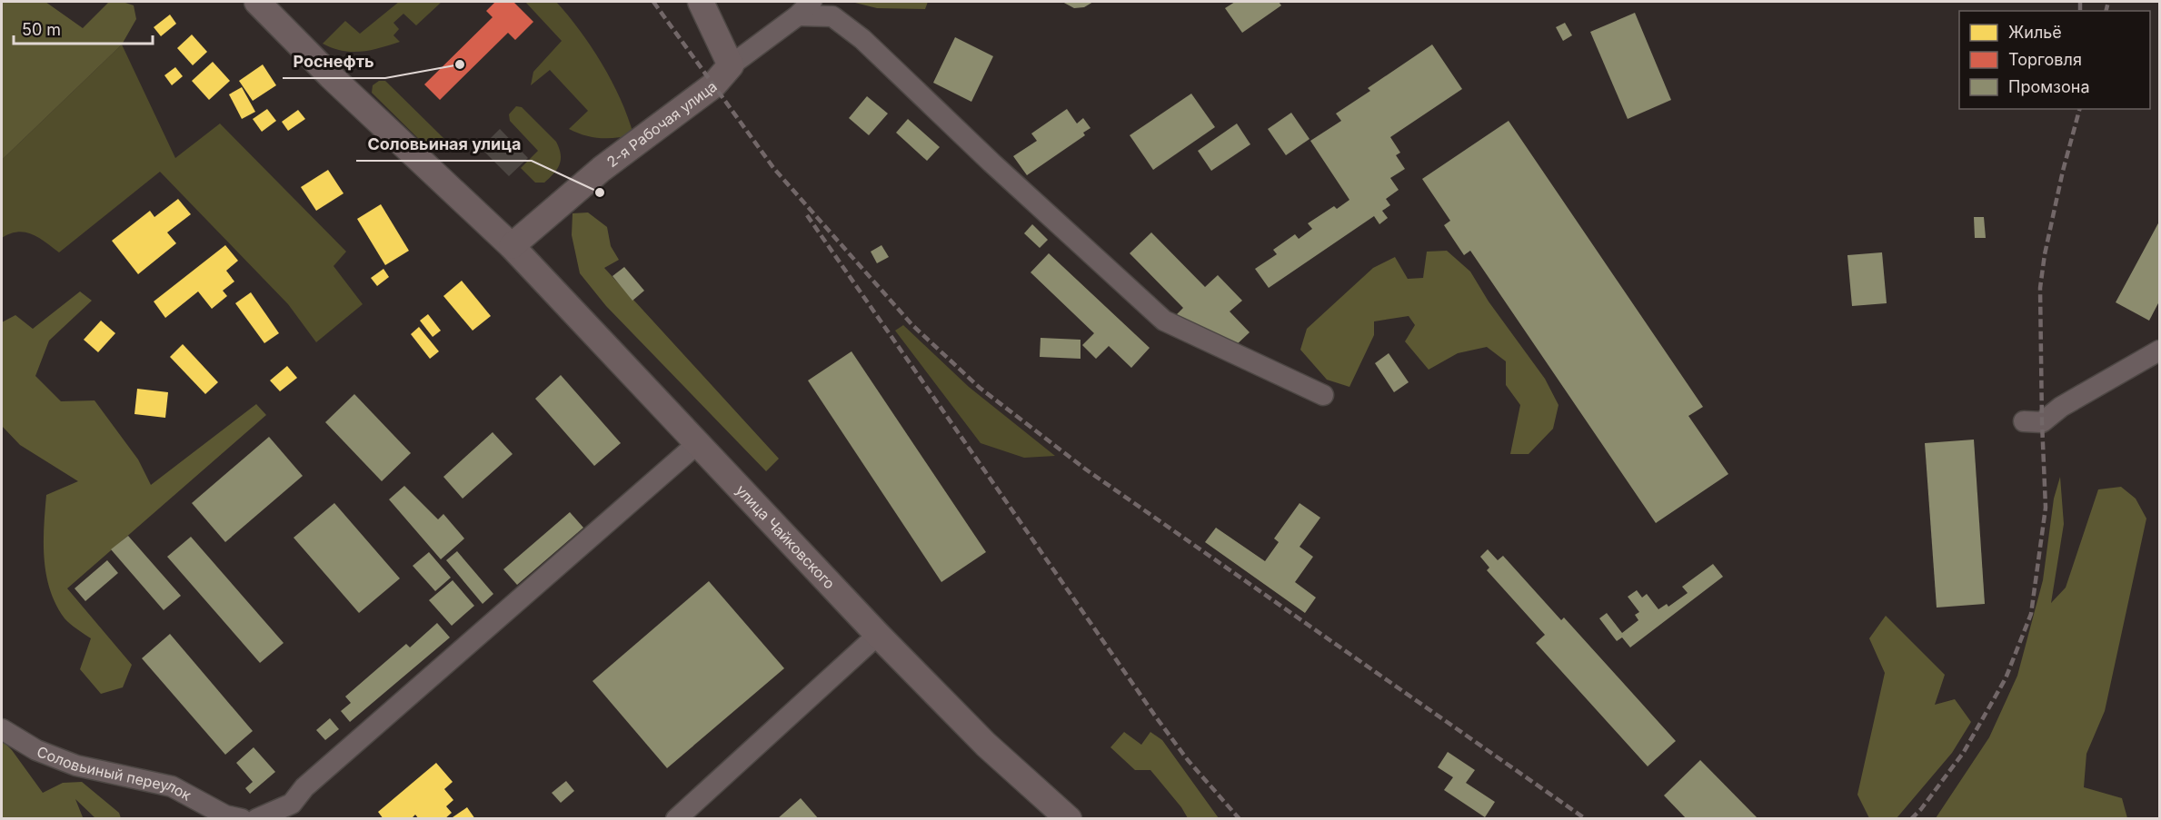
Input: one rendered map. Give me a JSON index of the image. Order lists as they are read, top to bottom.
{
  "streets": {
    "main road": ["2-я Рабочая улица", "улица Чайковского"],
    "street": ["Соловьиный переулок"]
  },
  "crossings": [
    ["2-я Рабочая улица", "улица Чайковского"]
  ],
  "places": ["Роснефть", "Соловьиная улица"],
  "legend": ["Жильё", "Торговля", "Промзона"],
  "scale_bar": "50 m"
}
